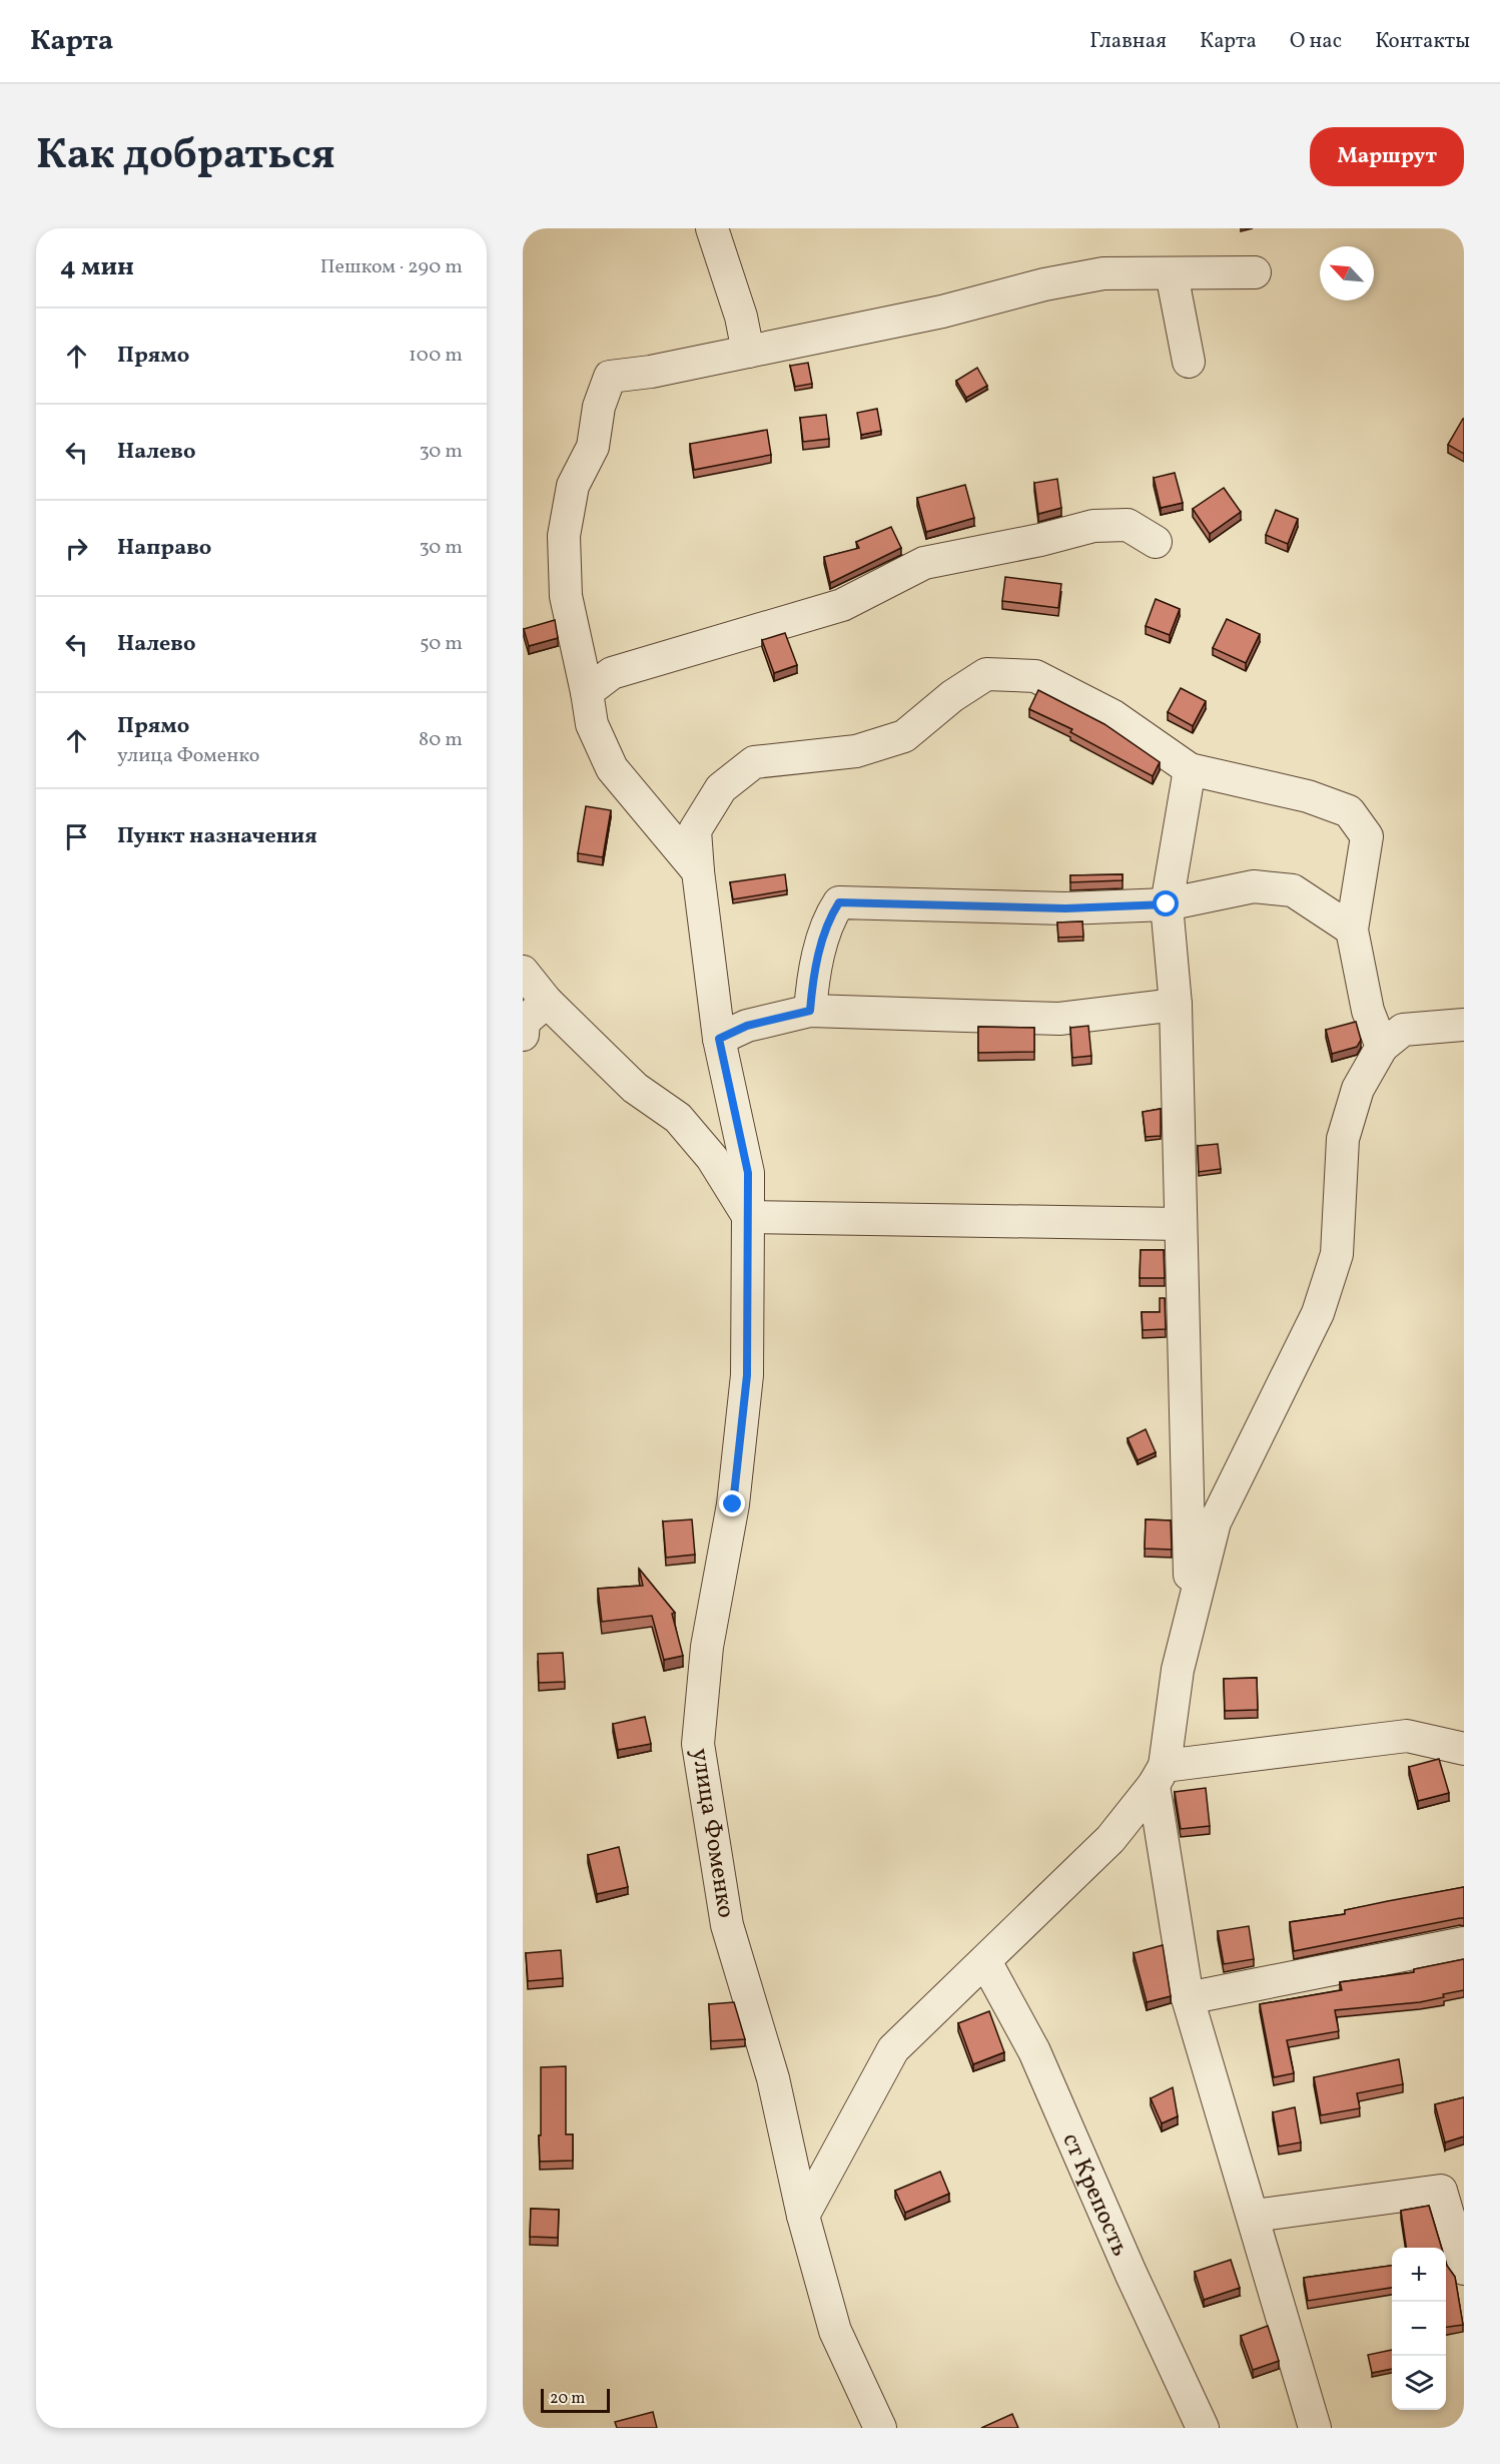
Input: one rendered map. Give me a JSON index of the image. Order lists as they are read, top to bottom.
{
  "streets": {
    "street": ["улица Фоменко", "ст Крепость"]
  },
  "scale_bar": "20 m",
  "north": "top left",
  "page": {
    "header": "Карта",
    "nav": [
      "Главная",
      "Карта",
      "О нас",
      "Контакты"
    ],
    "title": "Как добраться",
    "buttons": "Маршрут",
    "heading": ["4 мин", "Пешком · 290 m"],
    "list": [
      ["Прямо", "100 m"],
      ["Налево", "30 m"],
      ["Направо", "30 m"],
      ["Налево", "50 m"],
      ["Прямо", "улица Фоменко", "80 m"],
      "Пункт назначения"
    ],
    "map_buttons": ["+", "−"],
    "scale": "20 m"
  }
}
